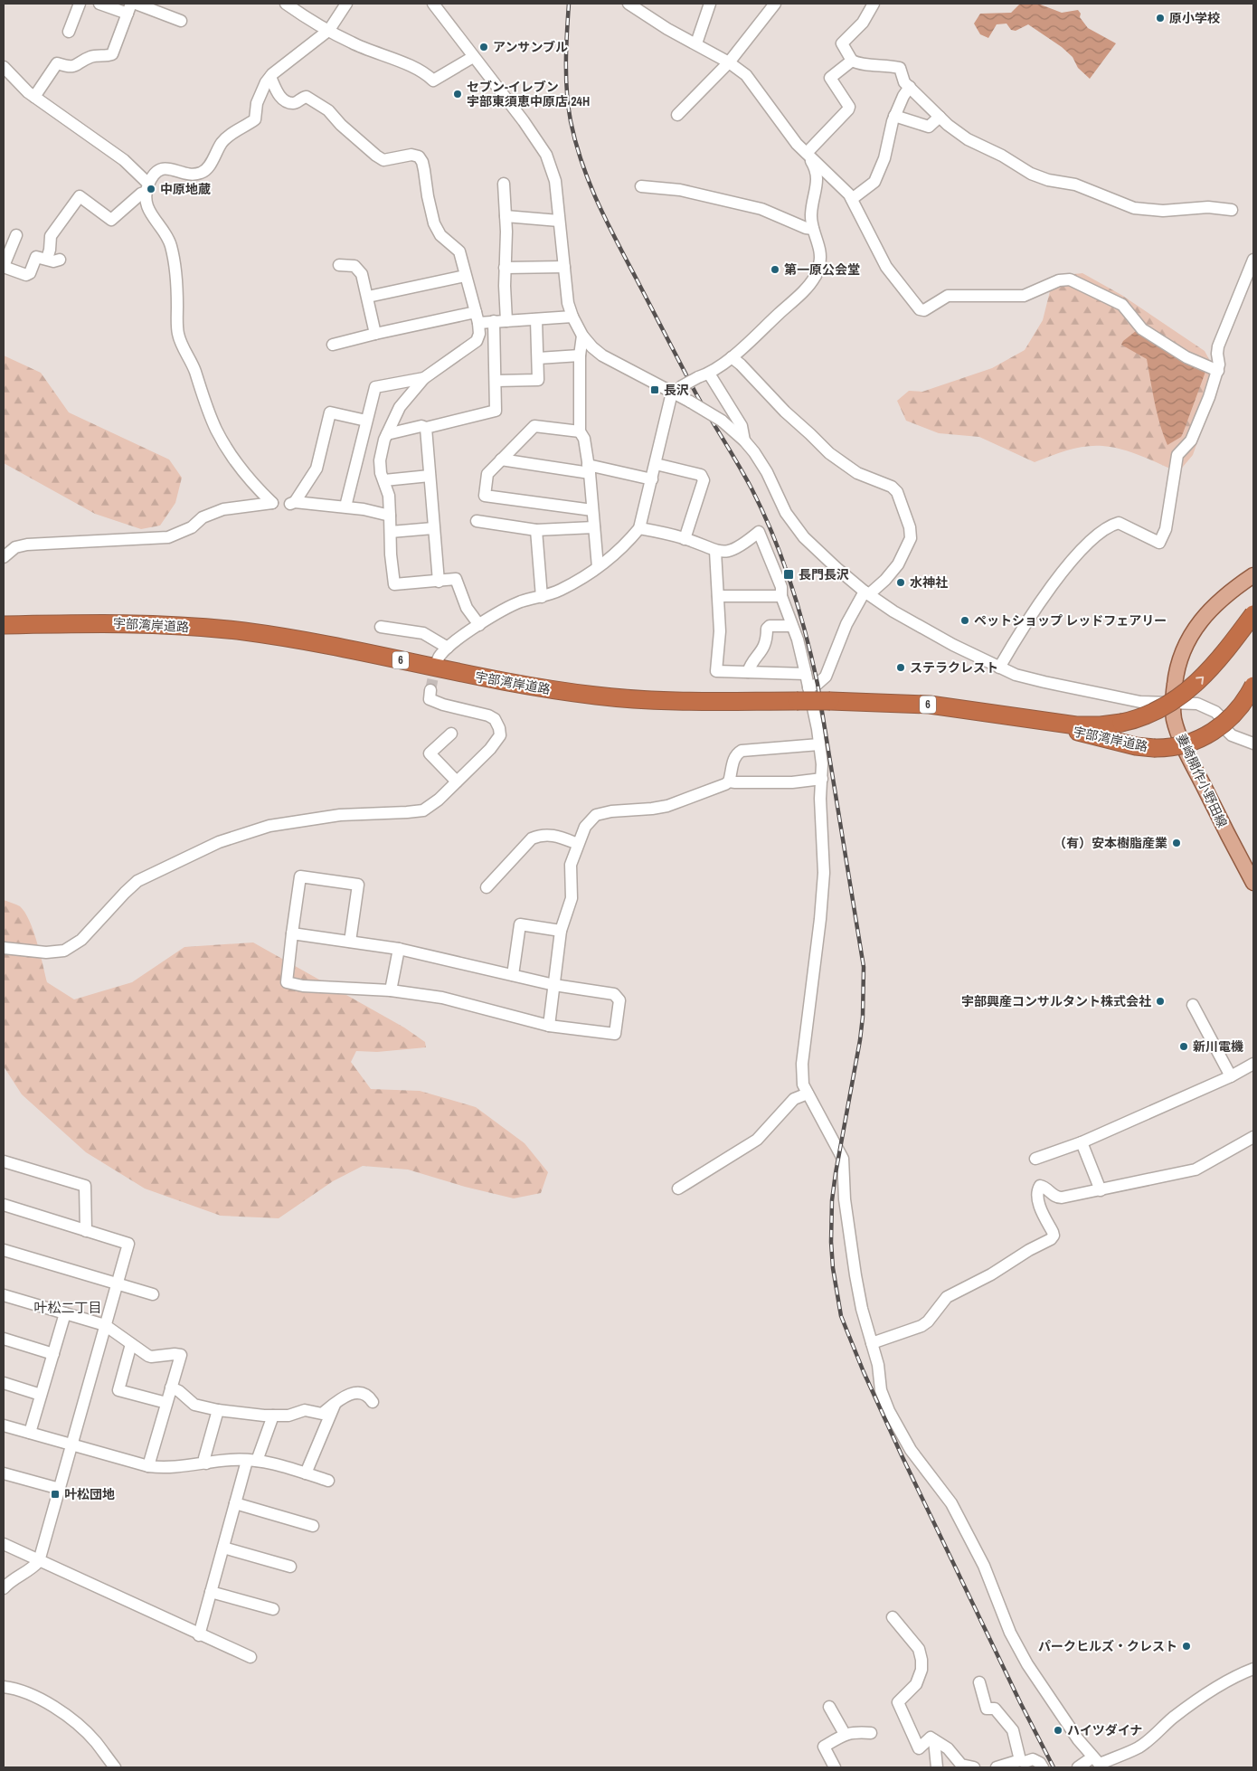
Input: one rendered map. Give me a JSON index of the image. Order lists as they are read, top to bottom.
{
  "streets": {
    "highway": ["宇部湾岸道路", "6"],
    "main road": ["妻崎開作小野田線"]
  },
  "districts": ["叶松二丁目"],
  "places": {
    "other": [
      "原小学校",
      "アンサンブル",
      "セブン-イレブン 宇部東須恵中原店 24H",
      "中原地蔵",
      "第一原公会堂",
      "水神社",
      "ペットショップ レッドフェアリー",
      "ステラクレスト",
      "（有）安本樹脂産業",
      "宇部興産コンサルタント株式会社",
      "新川電機",
      "パークヒルズ・クレスト",
      "ハイツダイナ"
    ],
    "transit": ["長沢", "長門長沢", "叶松団地"]
  }
}
